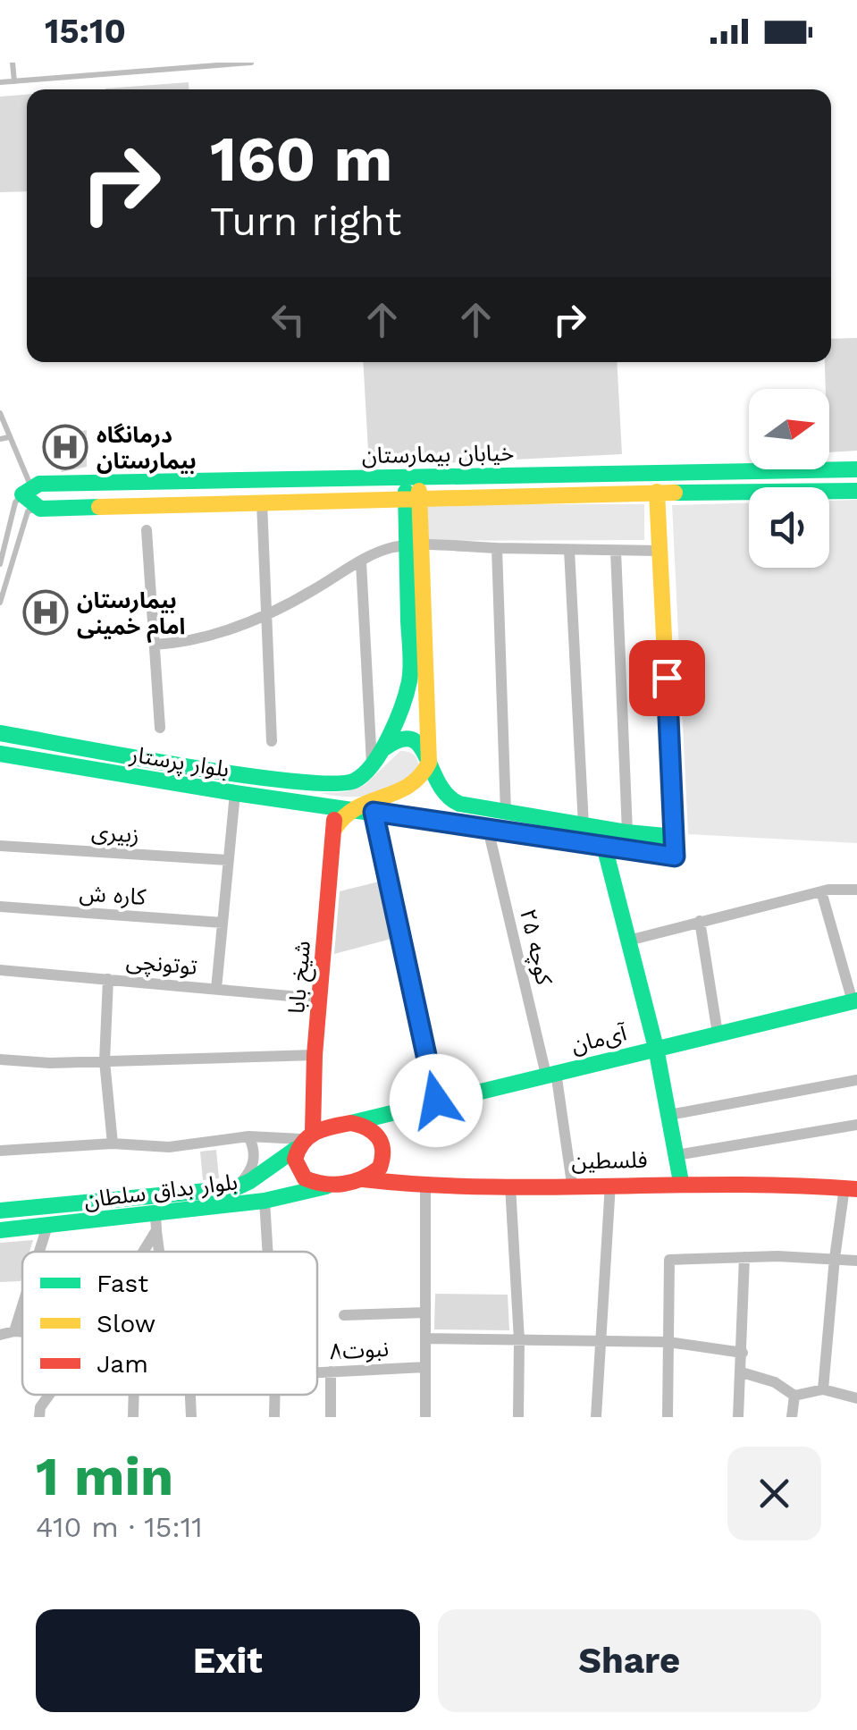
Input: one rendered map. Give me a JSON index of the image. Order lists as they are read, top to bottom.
{
  "streets": {
    "street": [
      "خیابان بیمارستان",
      "بلوار پرستار",
      "زبیری",
      "کاره ش",
      "کوچه ۲۵",
      "توتونچی",
      "شیخ بابا",
      "آی‌مان",
      "فلسطین",
      "بلوار بداق سلطان",
      "نبوت۸"
    ]
  },
  "crossings": [
    ["بلوار پرستار", "کوچه ۲۵"],
    ["کوچه ۲۵", "آی‌مان"],
    ["کوچه ۲۵", "فلسطین"],
    ["توتونچی", "شیخ بابا"],
    ["شیخ بابا", "آی‌مان"],
    ["شیخ بابا", "فلسطین"],
    ["شیخ بابا", "بلوار بداق سلطان"],
    ["آی‌مان", "فلسطین"],
    ["آی‌مان", "بلوار بداق سلطان"],
    ["فلسطین", "بلوار بداق سلطان"]
  ],
  "places": {
    "hospital": ["درمانگاه بیمارستان", "بیمارستان امام خمینی"]
  },
  "legend": ["Fast", "Slow", "Jam"],
  "north": "right",
  "page": {
    "status": "15:10",
    "turn": ["160 m", "Turn right"],
    "heading": ["1 min", "410 m · 15:11"],
    "buttons": ["Exit", "Share"]
  }
}
